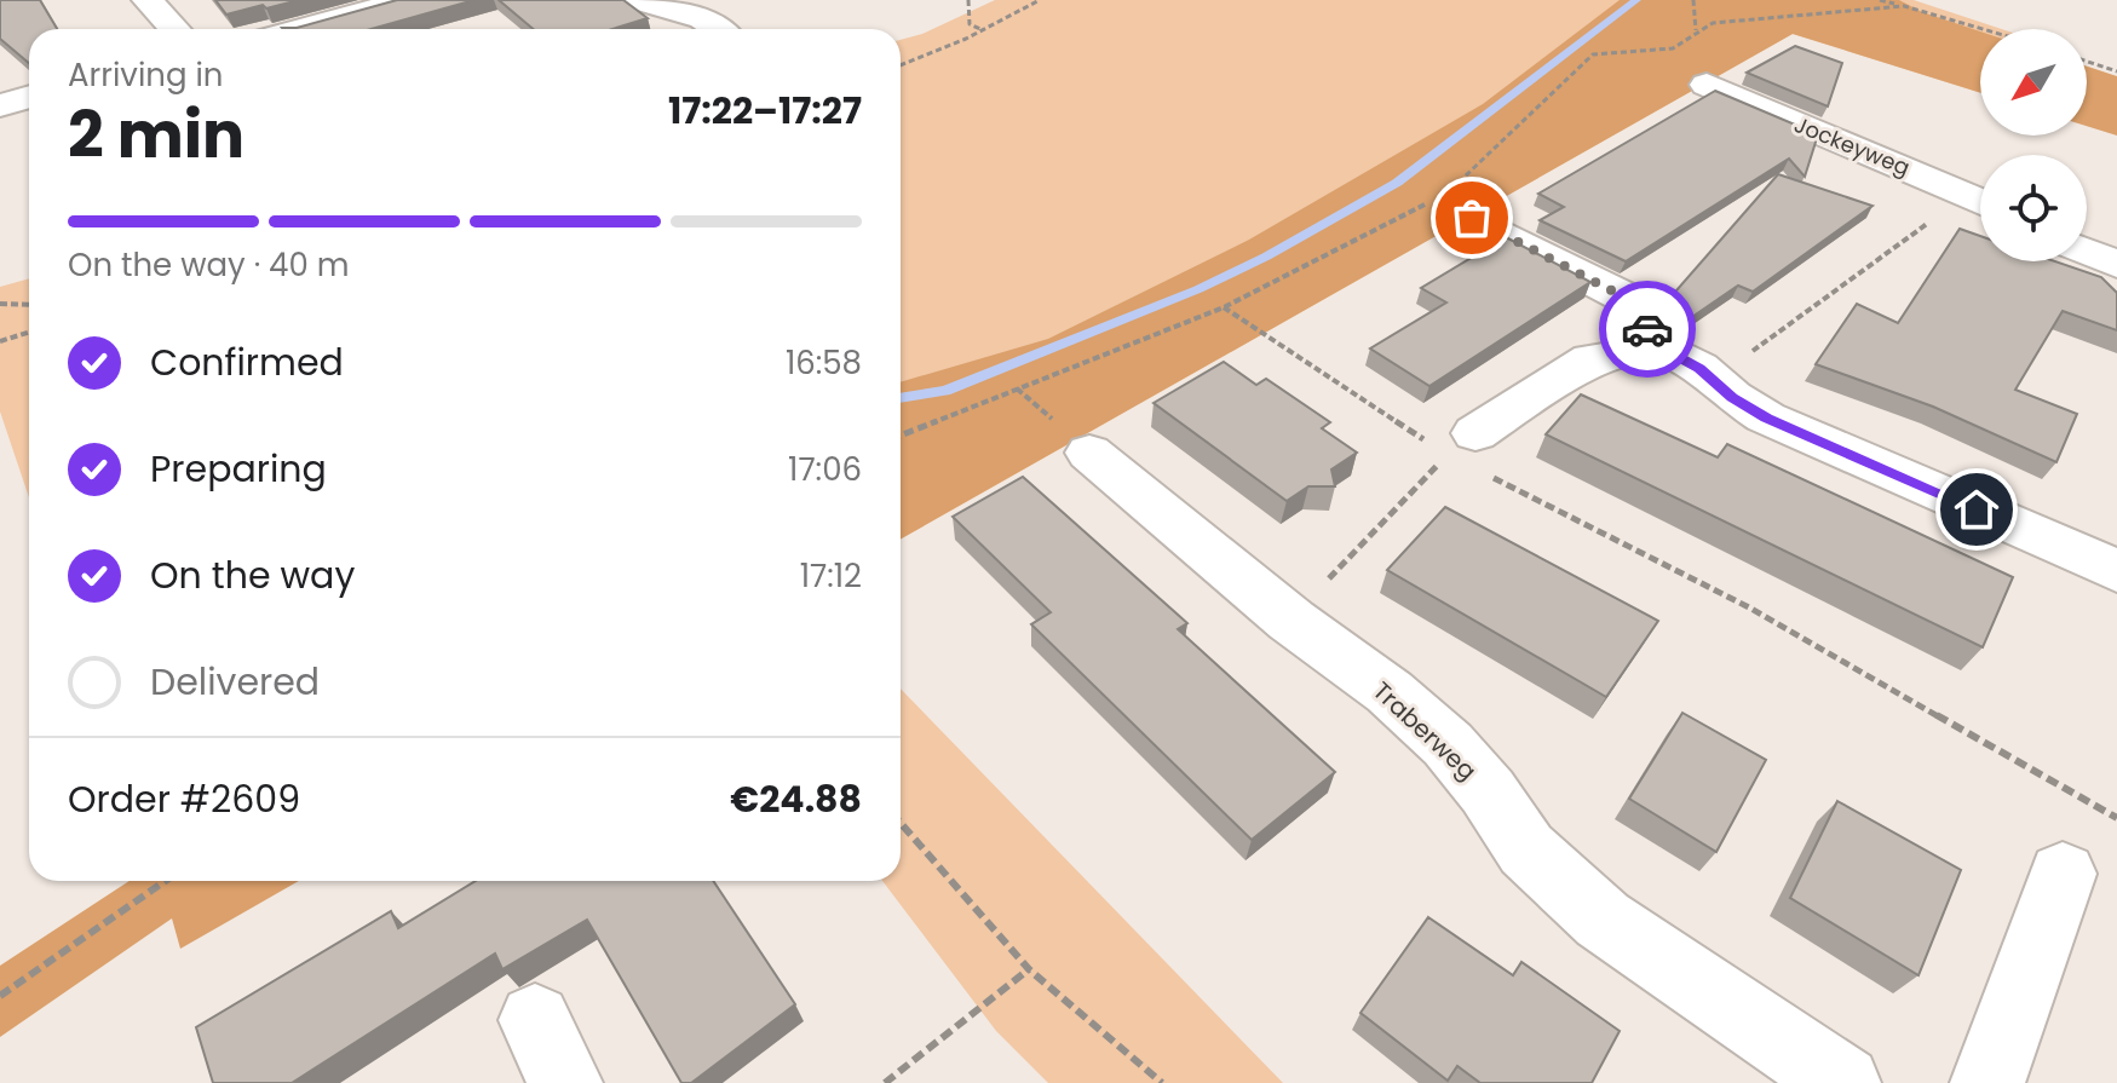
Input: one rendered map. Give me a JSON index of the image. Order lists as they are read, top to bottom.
{
  "streets": {
    "street": ["Jockeyweg", "Traberweg"]
  },
  "north": "bottom left",
  "page": {
    "heading": ["2 min", "Arriving in", "17:22–17:27"],
    "panel": ["Order #2609", "€24.88"],
    "bar": "On the way · 40 m",
    "list": [
      ["Confirmed", "16:58"],
      ["Preparing", "17:06"],
      ["On the way", "17:12"],
      "Delivered"
    ]
  }
}
